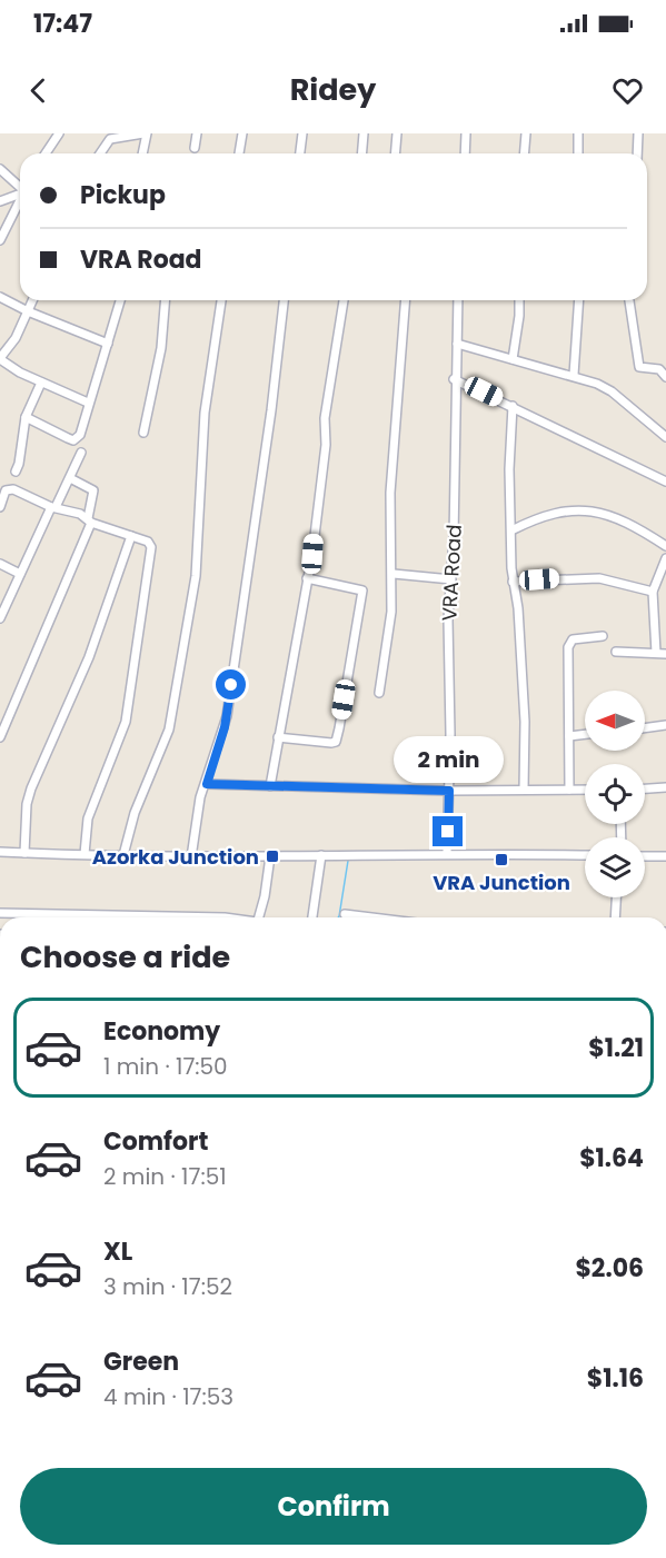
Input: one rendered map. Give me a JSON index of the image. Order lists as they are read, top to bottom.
{
  "streets": {
    "street": ["VRA Road"]
  },
  "places": {
    "transit": ["Azorka Junction", "VRA Junction"]
  },
  "north": "left",
  "page": {
    "status": "17:47",
    "header": "Ridey",
    "banner": ["Pickup", "VRA Road"],
    "bubble": "2 min",
    "heading": "Choose a ride",
    "list": [
      {
        "name": "Economy",
        "note": "1 min · 17:50",
        "value": "$1.21"
      },
      {
        "name": "Comfort",
        "note": "2 min · 17:51",
        "value": "$1.64"
      },
      {
        "name": "XL",
        "note": "3 min · 17:52",
        "value": "$2.06"
      },
      {
        "name": "Green",
        "note": "4 min · 17:53",
        "value": "$1.16"
      }
    ],
    "buttons": "Confirm"
  }
}
